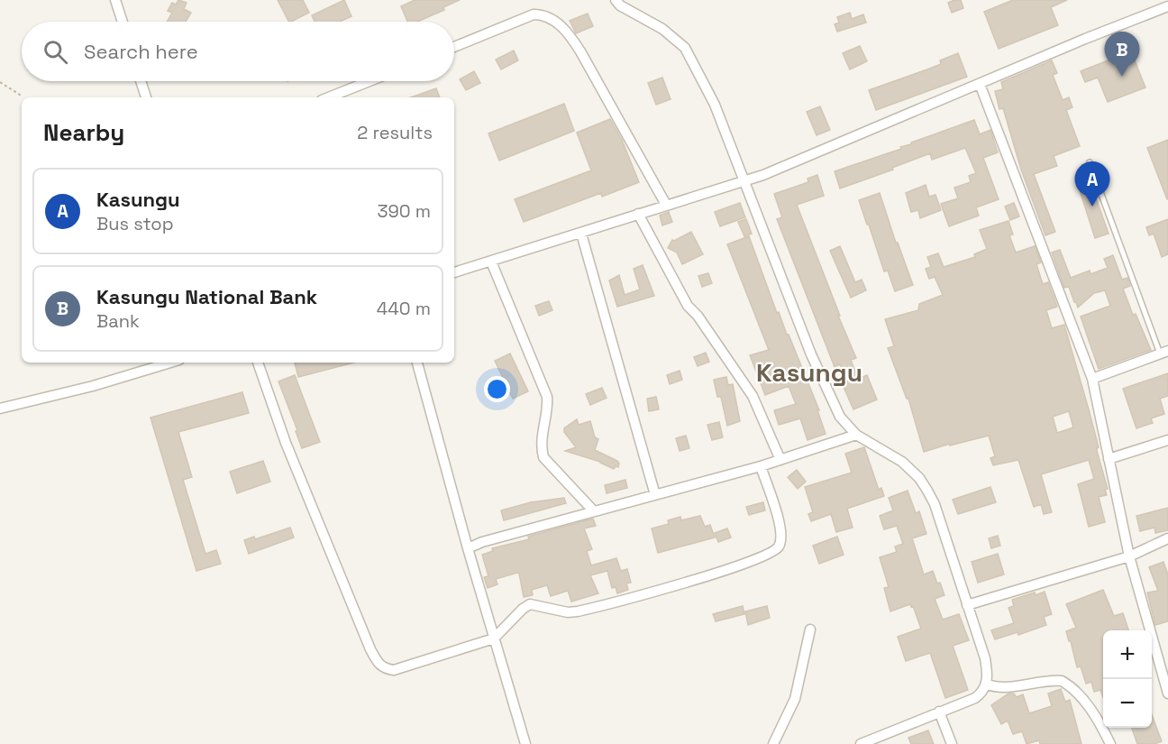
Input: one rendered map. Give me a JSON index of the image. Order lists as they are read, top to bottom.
{
  "districts": ["Kasungu"],
  "page": {
    "search": "Search here",
    "pins": ["B", "A"],
    "heading": ["Nearby", "2 results"],
    "list": [
      {
        "mark": "A",
        "name": "Kasungu",
        "note": "Bus stop",
        "value": "390 m"
      },
      {
        "mark": "B",
        "name": "Kasungu National Bank",
        "note": "Bank",
        "value": "440 m"
      }
    ],
    "map_buttons": ["+", "−"]
  }
}
